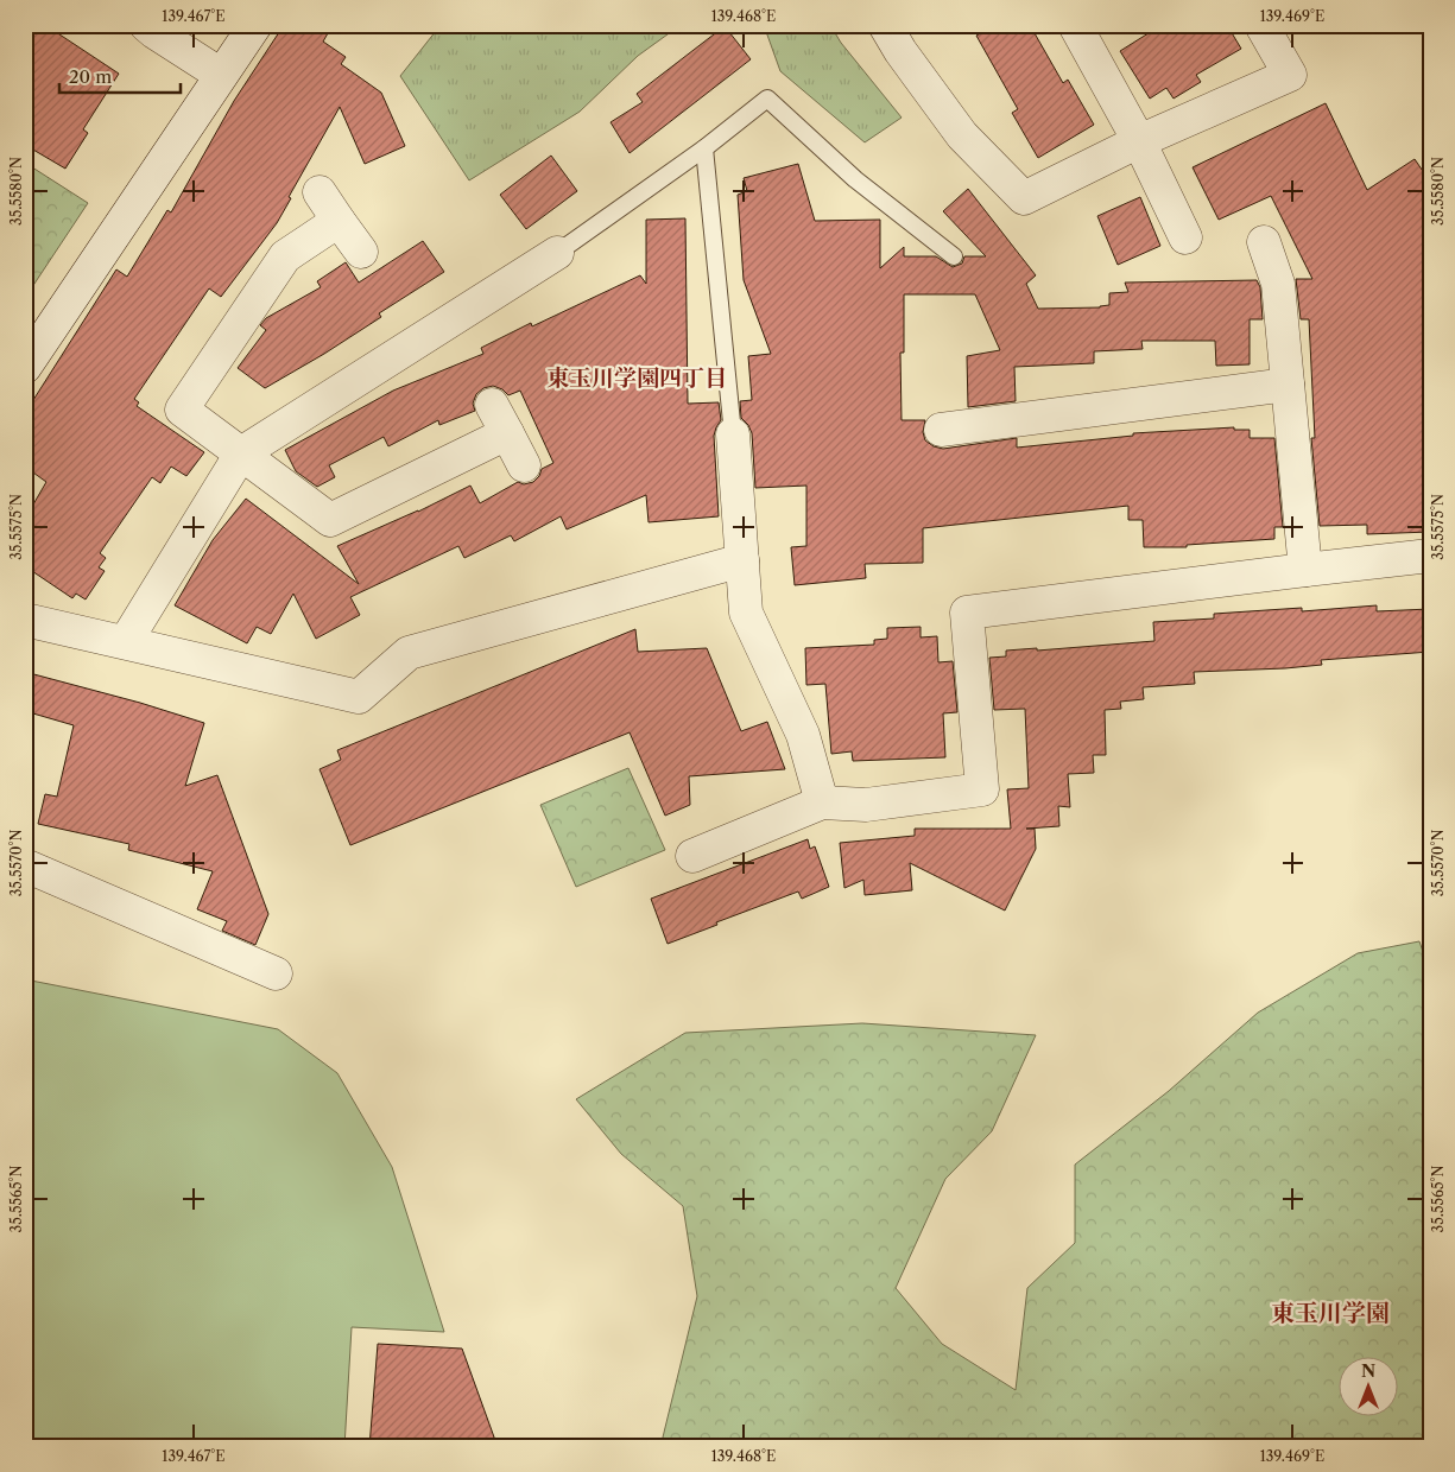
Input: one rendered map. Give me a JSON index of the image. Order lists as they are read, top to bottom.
{
  "districts": ["東玉川学園四丁目", "東玉川学園"],
  "scale_bar": "20 m",
  "north": "top",
  "coordinates": [
    "139.467°E",
    "139.468°E",
    "139.469°E",
    "35.5580°N",
    "35.5575°N",
    "35.5570°N",
    "35.5565°N"
  ]
}
